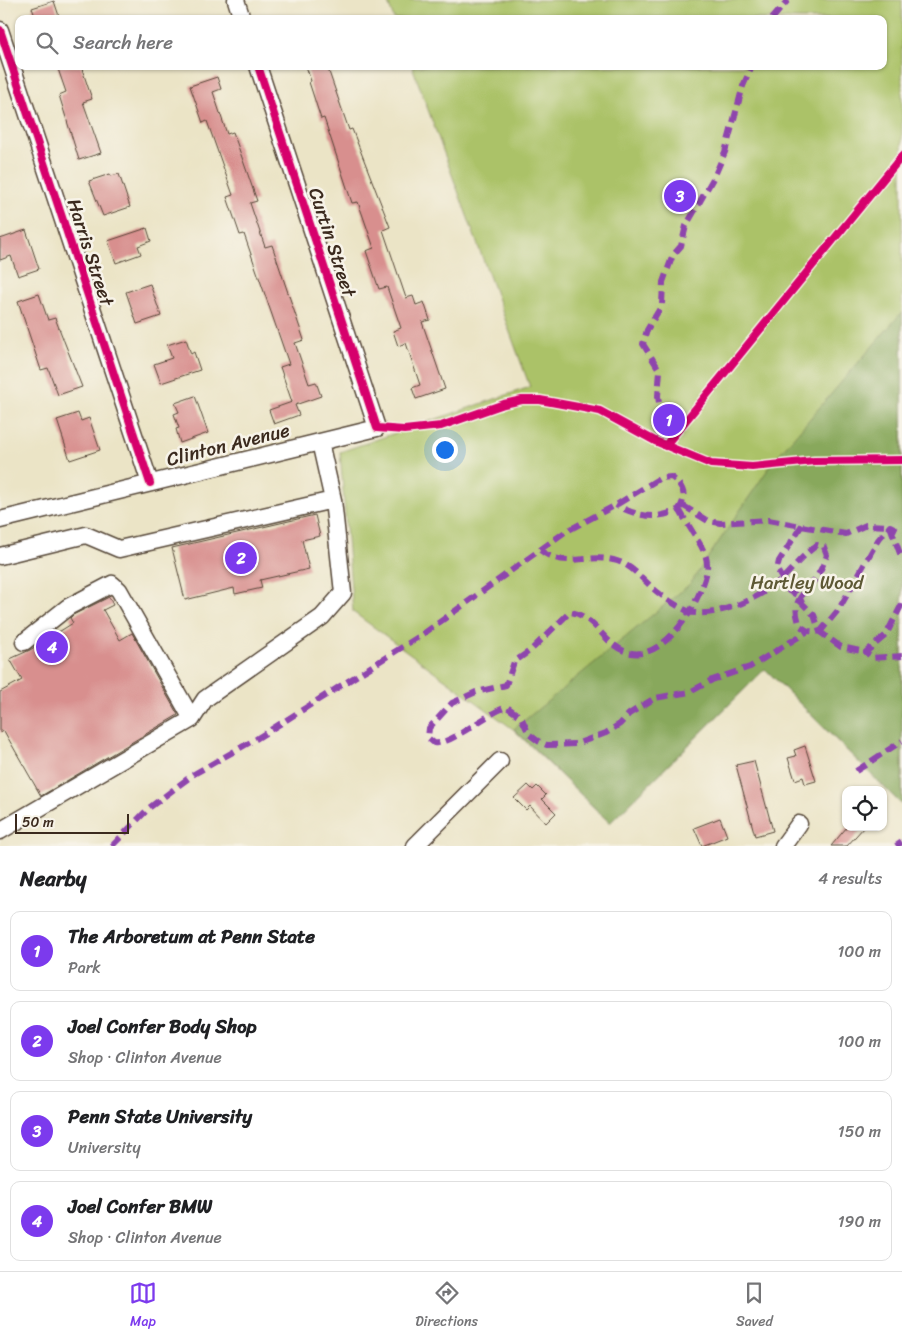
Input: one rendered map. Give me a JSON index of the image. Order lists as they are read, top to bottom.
{
  "streets": {
    "street": ["Curtin Street", "Harris Street", "Clinton Avenue"]
  },
  "crossings": [
    ["Curtin Street", "Clinton Avenue"],
    ["Harris Street", "Clinton Avenue"]
  ],
  "parks": ["Hartley Wood"],
  "scale_bar": "50 m",
  "page": {
    "search": "Search here",
    "pins": [
      "3",
      "1",
      "2",
      "4"
    ],
    "scale": "50 m",
    "heading": ["Nearby", "4 results"],
    "list": [
      {
        "mark": "1",
        "name": "The Arboretum at Penn State",
        "note": "Park",
        "value": "100 m"
      },
      {
        "mark": "2",
        "name": "Joel Confer Body Shop",
        "note": "Shop · Clinton Avenue",
        "value": "100 m"
      },
      {
        "mark": "3",
        "name": "Penn State University",
        "note": "University",
        "value": "150 m"
      },
      {
        "mark": "4",
        "name": "Joel Confer BMW",
        "note": "Shop · Clinton Avenue",
        "value": "190 m"
      }
    ],
    "nav": ["Map", "Directions", "Saved"]
  }
}
